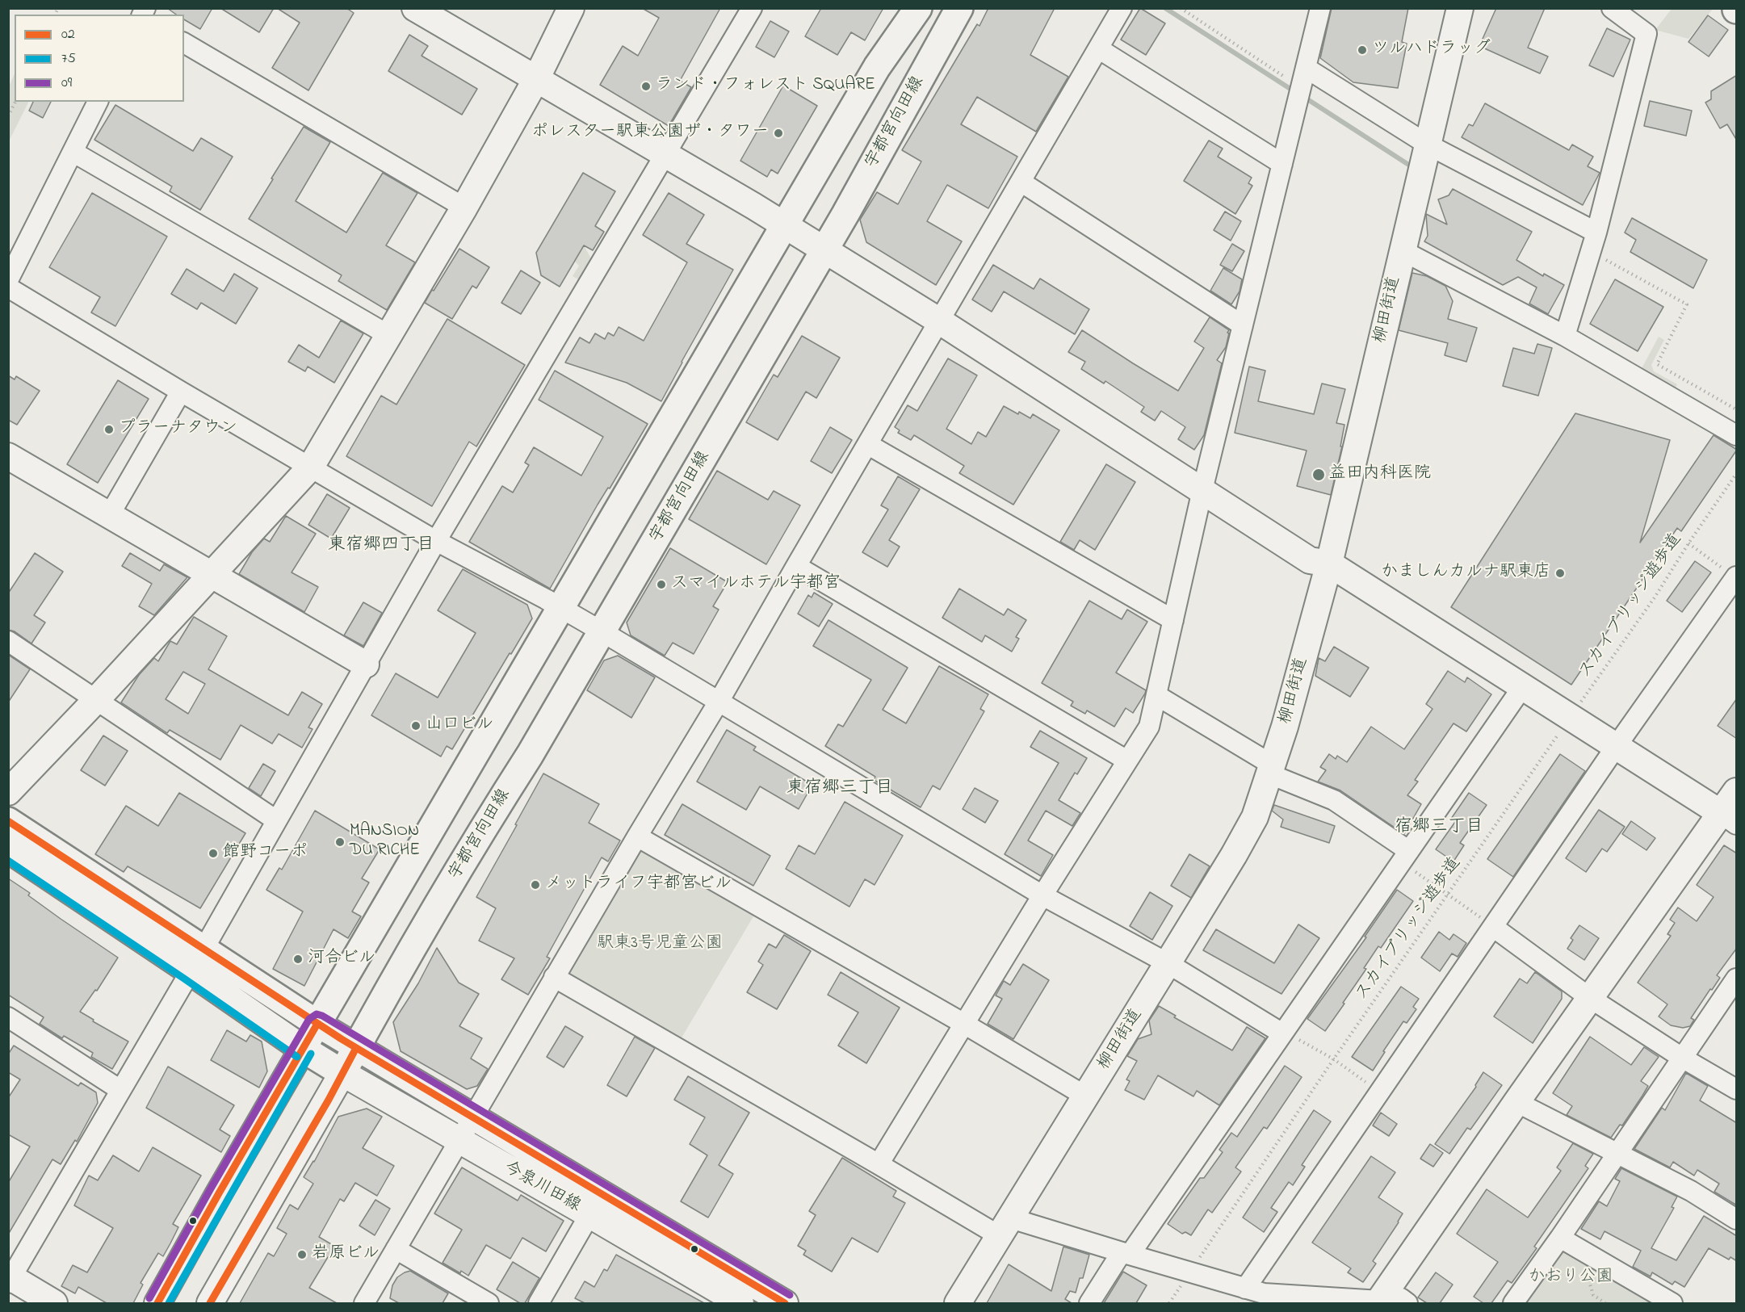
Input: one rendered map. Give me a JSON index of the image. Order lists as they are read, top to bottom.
{
  "streets": {
    "main road": ["宇都宮向田線"],
    "street": ["柳田街道", "今泉川田線"],
    "path": ["スカイブリッジ遊歩道"]
  },
  "crossings": [
    ["宇都宮向田線", "今泉川田線"]
  ],
  "districts": ["東宿郷四丁目", "東宿郷三丁目", "宿郷三丁目"],
  "parks": ["駅東3号児童公園", "かおり公園"],
  "places": [
    "ツルハドラッグ",
    "ランド・フォレスト SQUARE",
    "ポレスター駅東公園ザ・タワー",
    "プラーナタウン",
    "益田内科医院",
    "かましんカルナ駅東店",
    "スマイルホテル宇都宮",
    "山口ビル",
    "MANSION DU RICHE",
    "館野コーポ",
    "メットライフ宇都宮ビル",
    "河合ビル",
    "岩原ビル"
  ],
  "lines": ["transit line 02", "transit line 75", "transit line 09"],
  "legend": ["02", "75", "09"]
}
